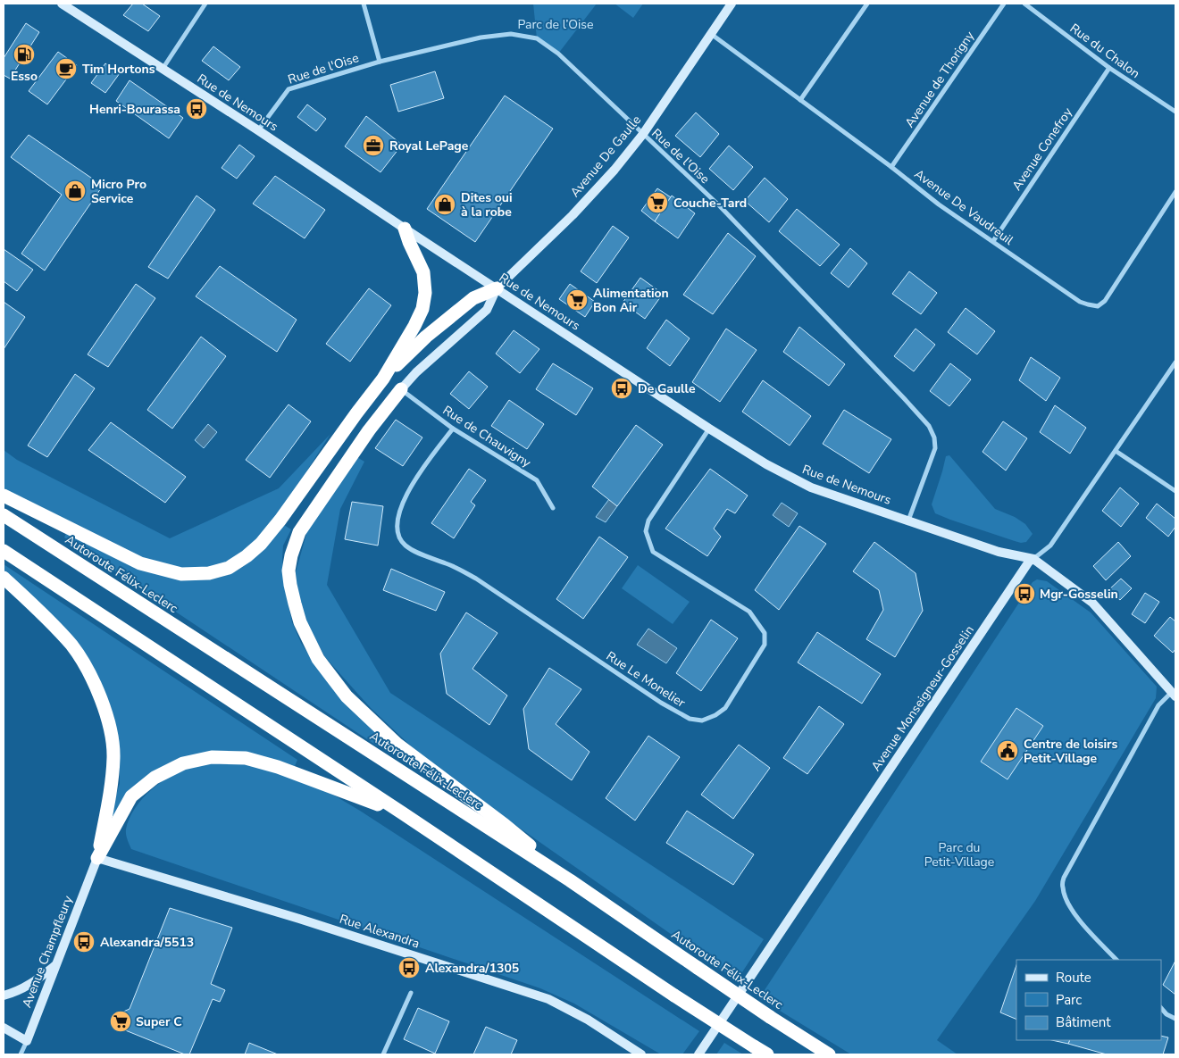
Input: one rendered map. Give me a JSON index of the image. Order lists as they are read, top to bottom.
{
  "streets": {
    "highway": ["Autoroute Félix-Leclerc"],
    "street": [
      "Rue du Chalon",
      "Rue de l'Oise",
      "Avenue de Thorigny",
      "Rue de Nemours",
      "Avenue Conefroy",
      "Avenue De Gaulle",
      "Avenue De Vaudreuil",
      "Rue de Chauvigny",
      "Rue Le Monelier",
      "Avenue Monseigneur-Gosselin",
      "Rue Alexandra",
      "Avenue Champfleury"
    ]
  },
  "crossings": [
    ["Rue du Chalon", "Avenue Conefroy"],
    ["Rue de l'Oise", "Rue de Nemours"],
    ["Rue de l'Oise", "Avenue De Gaulle"],
    ["Avenue de Thorigny", "Avenue De Vaudreuil"],
    ["Rue de Nemours", "Avenue De Gaulle"],
    ["Rue de Nemours", "Rue Le Monelier"],
    ["Rue de Nemours", "Avenue Monseigneur-Gosselin"],
    ["Avenue Conefroy", "Avenue De Vaudreuil"],
    ["Avenue De Gaulle", "Avenue De Vaudreuil"],
    ["Rue de Chauvigny", "Rue Le Monelier"],
    ["Rue Alexandra", "Avenue Champfleury"]
  ],
  "parks": ["Parc de l’Oise", "Parc du Petit-Village"],
  "places": {
    "fuel station": ["Esso"],
    "cafe": ["Tim Hortons"],
    "bus stop": [
      "Henri-Bourassa",
      "De Gaulle",
      "Mgr-Gosselin",
      "Alexandra/5513",
      "Alexandra/1305"
    ],
    "office": ["Royal LePage"],
    "shop": ["Micro Pro Service", "Dites oui à la robe"],
    "supermarket": ["Couche-Tard", "Alimentation Bon Air", "Super C"],
    "public building": ["Centre de loisirs Petit-Village"]
  },
  "legend": ["Route", "Parc", "Bâtiment"]
}
